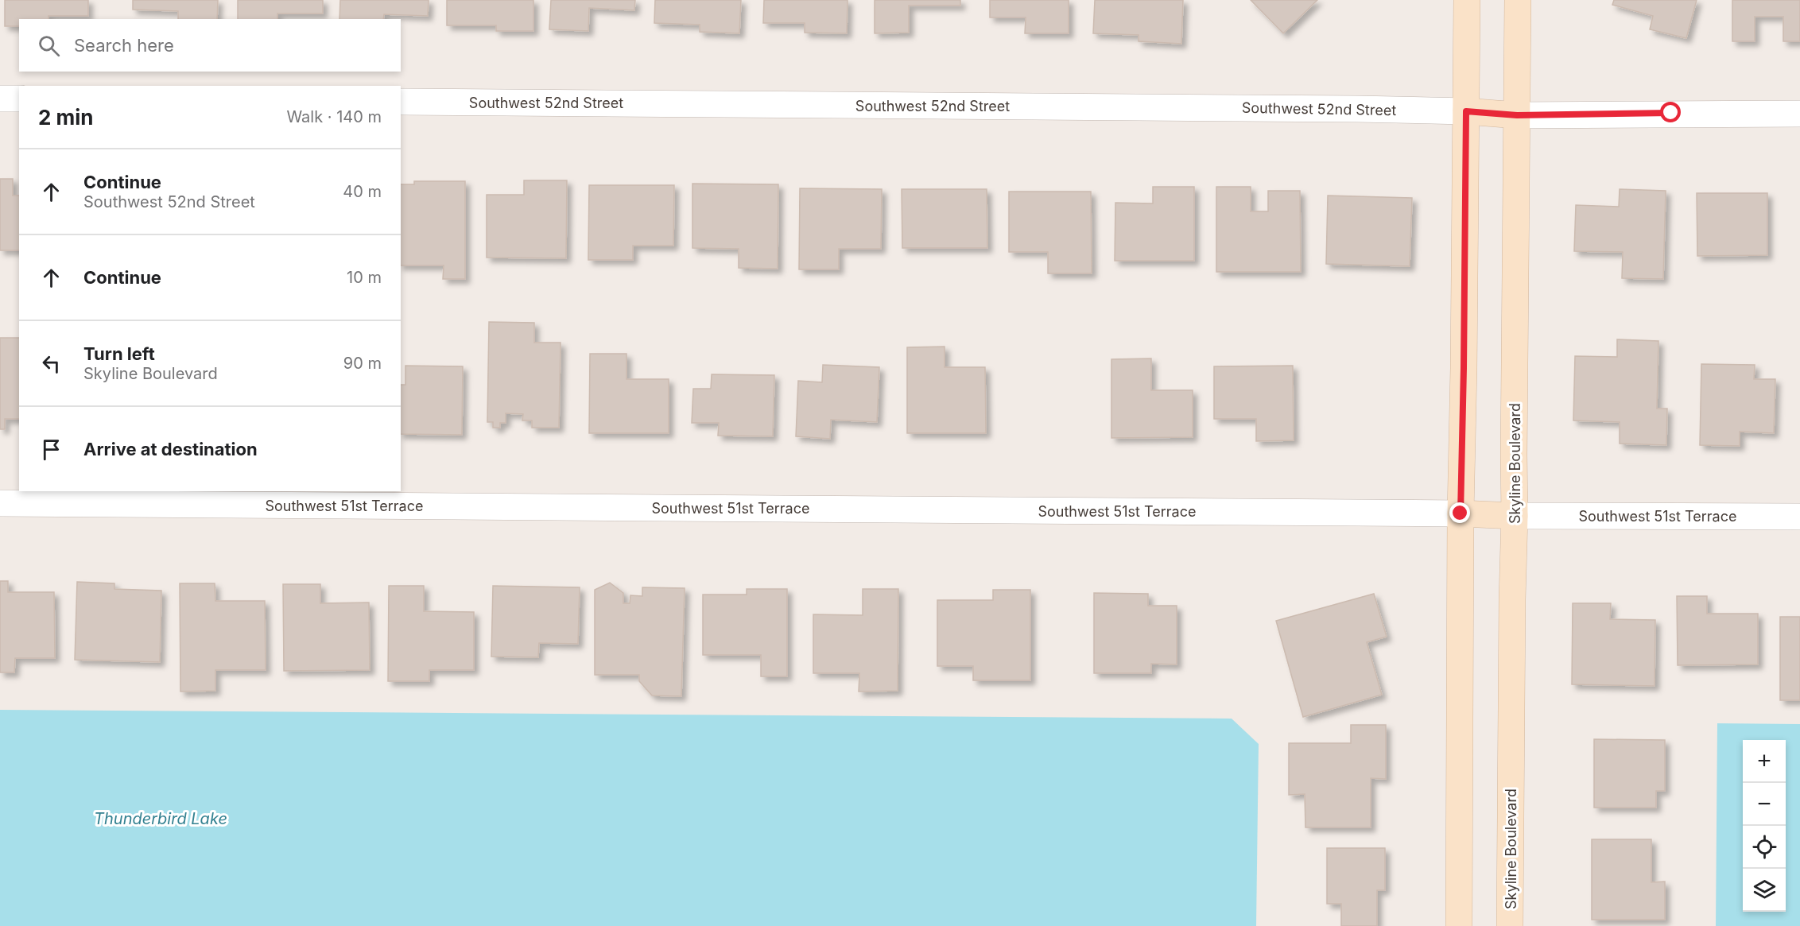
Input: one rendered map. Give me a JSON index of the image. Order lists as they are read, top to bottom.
{
  "streets": {
    "street": ["Southwest 52nd Street", "Skyline Boulevard", "Southwest 51st Terrace"]
  },
  "crossings": [
    ["Skyline Boulevard", "Southwest 51st Terrace"]
  ],
  "water": ["Thunderbird Lake"],
  "page": {
    "search": "Search here",
    "heading": ["2 min", "Walk · 140 m"],
    "list": [
      ["Continue", "Southwest 52nd Street", "40 m"],
      ["Continue", "10 m"],
      ["Turn left", "Skyline Boulevard", "90 m"],
      "Arrive at destination"
    ],
    "map_buttons": ["+", "−"]
  }
}
